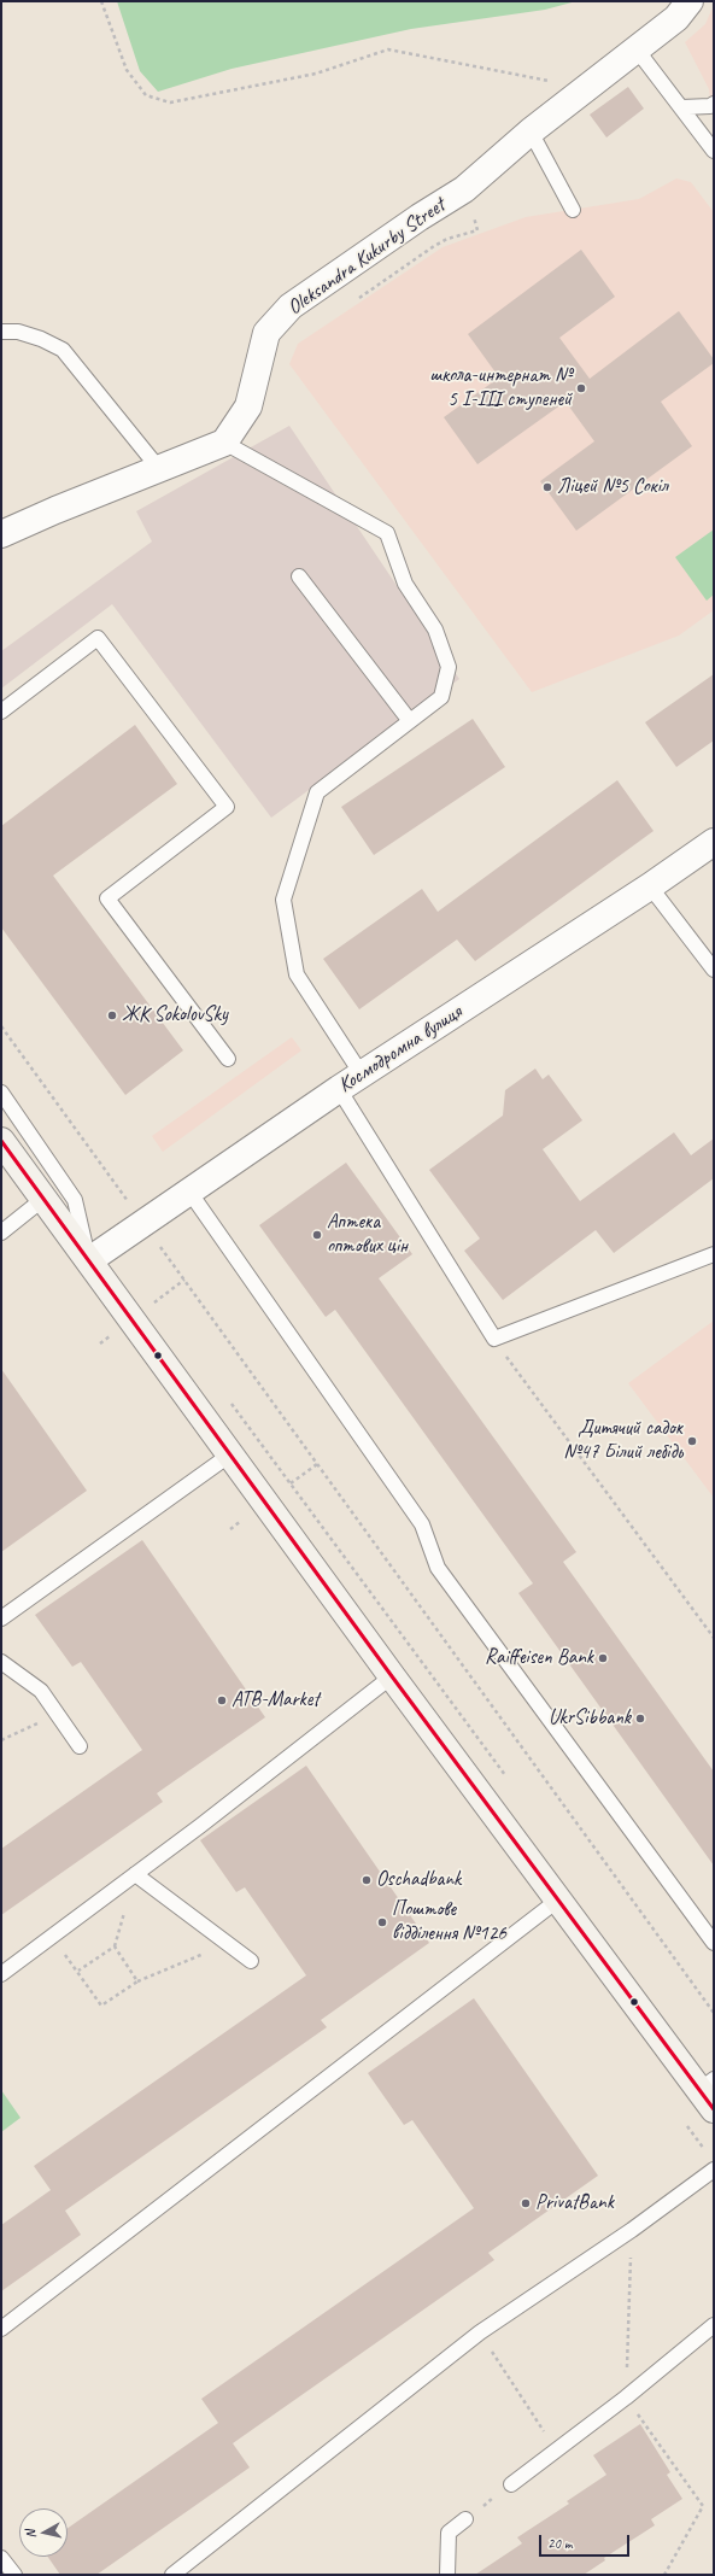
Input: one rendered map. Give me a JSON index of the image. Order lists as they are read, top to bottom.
{
  "streets": {
    "street": ["Oleksandra Kukurby Street", "Космодромна вулиця"]
  },
  "places": [
    "школа-интернат № 5 I-III ступеней",
    "Ліцей №5 Сокіл",
    "ЖК SokolovSky",
    "Аптека оптових цін",
    "Дитячий садок №47 Білий лебідь",
    "Raiffeisen Bank",
    "ATB-Market",
    "UkrSibbank",
    "Oschadbank",
    "Поштове відділення №126",
    "PrivatBank"
  ],
  "lines": ["transit line 20"],
  "scale_bar": "20 m",
  "north": "left"
}
